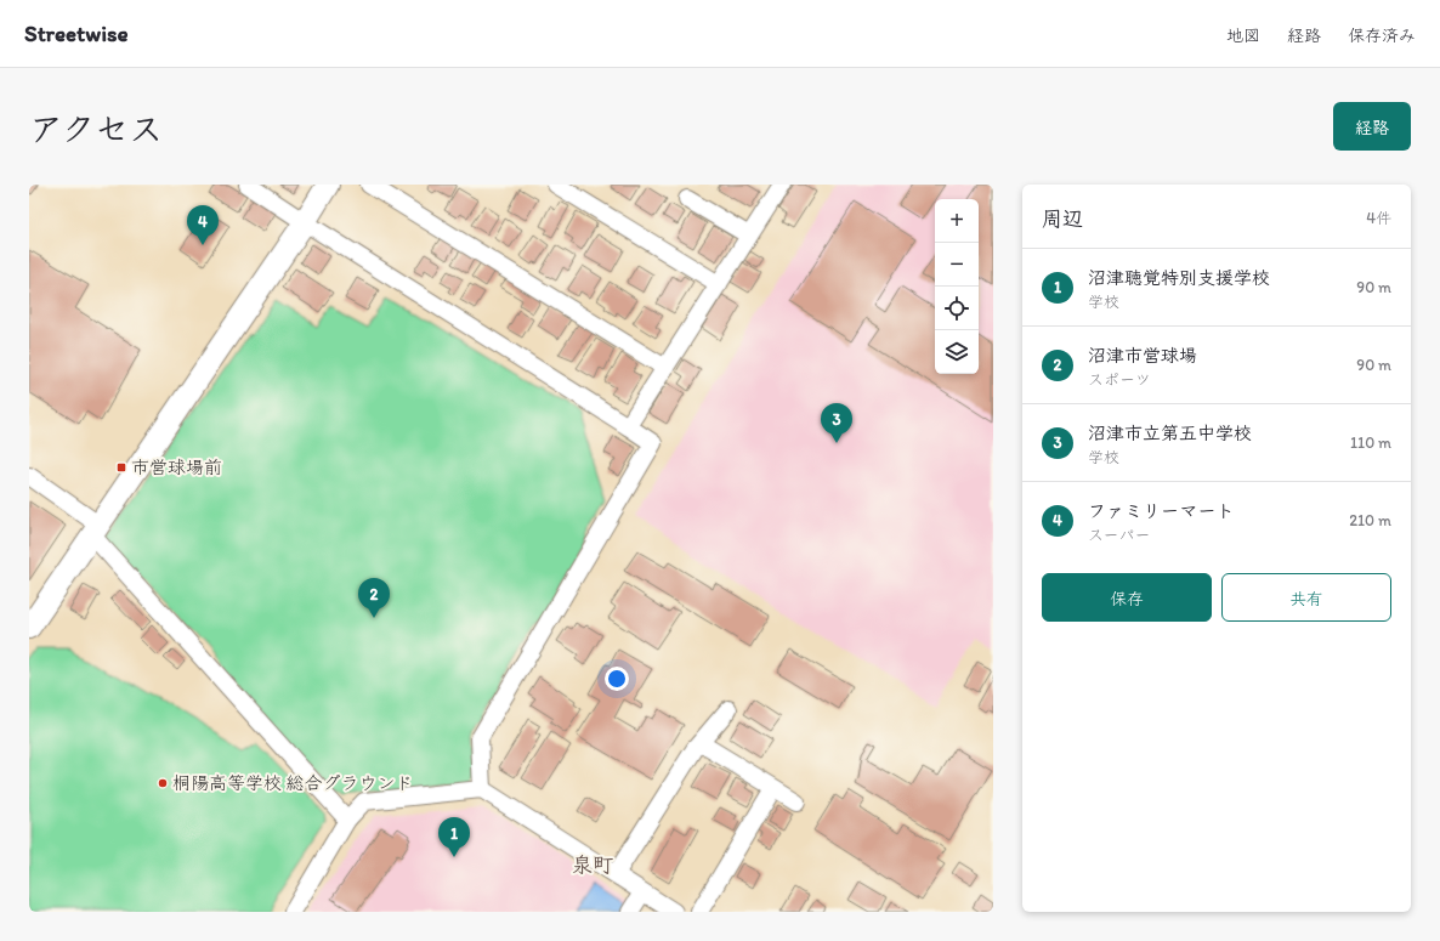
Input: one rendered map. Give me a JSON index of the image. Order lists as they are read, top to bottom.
{
  "districts": ["泉町"],
  "places": {
    "transit": ["市営球場前"],
    "other": ["桐陽高等学校 総合グラウンド"]
  },
  "page": {
    "header": "Streetwise",
    "nav": ["地図", "経路", "保存済み"],
    "title": "アクセス",
    "buttons": [
      "経路",
      ["保存", "共有"]
    ],
    "heading": ["周辺", "4件"],
    "map_buttons": ["+", "−"],
    "pins": [
      "4",
      "3",
      "2",
      "1"
    ],
    "list": [
      {
        "mark": "1",
        "name": "沼津聴覚特別支援学校",
        "note": "学校",
        "value": "90 m"
      },
      {
        "mark": "2",
        "name": "沼津市営球場",
        "note": "スポーツ",
        "value": "90 m"
      },
      {
        "mark": "3",
        "name": "沼津市立第五中学校",
        "note": "学校",
        "value": "110 m"
      },
      {
        "mark": "4",
        "name": "ファミリーマート",
        "note": "スーパー",
        "value": "210 m"
      }
    ]
  }
}
